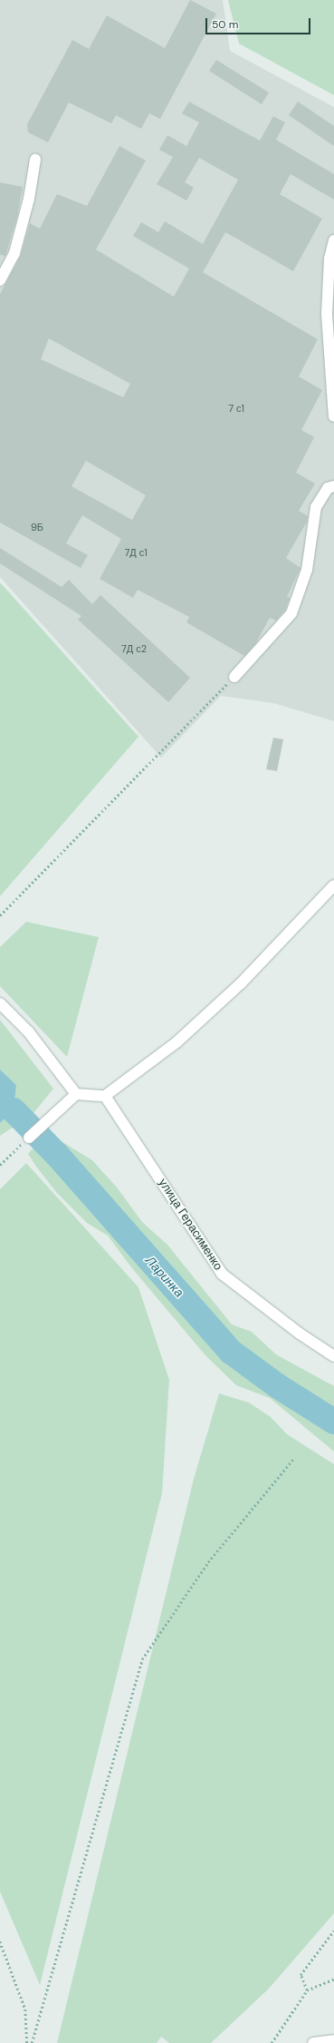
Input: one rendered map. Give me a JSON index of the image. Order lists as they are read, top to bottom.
{
  "streets": {
    "lane": ["улица Герасименко"]
  },
  "water": ["Ларинка"],
  "house_numbers": [
    "7 с1",
    "9Б",
    "7Д с1",
    "7Д с2"
  ],
  "scale_bar": "50 m"
}
